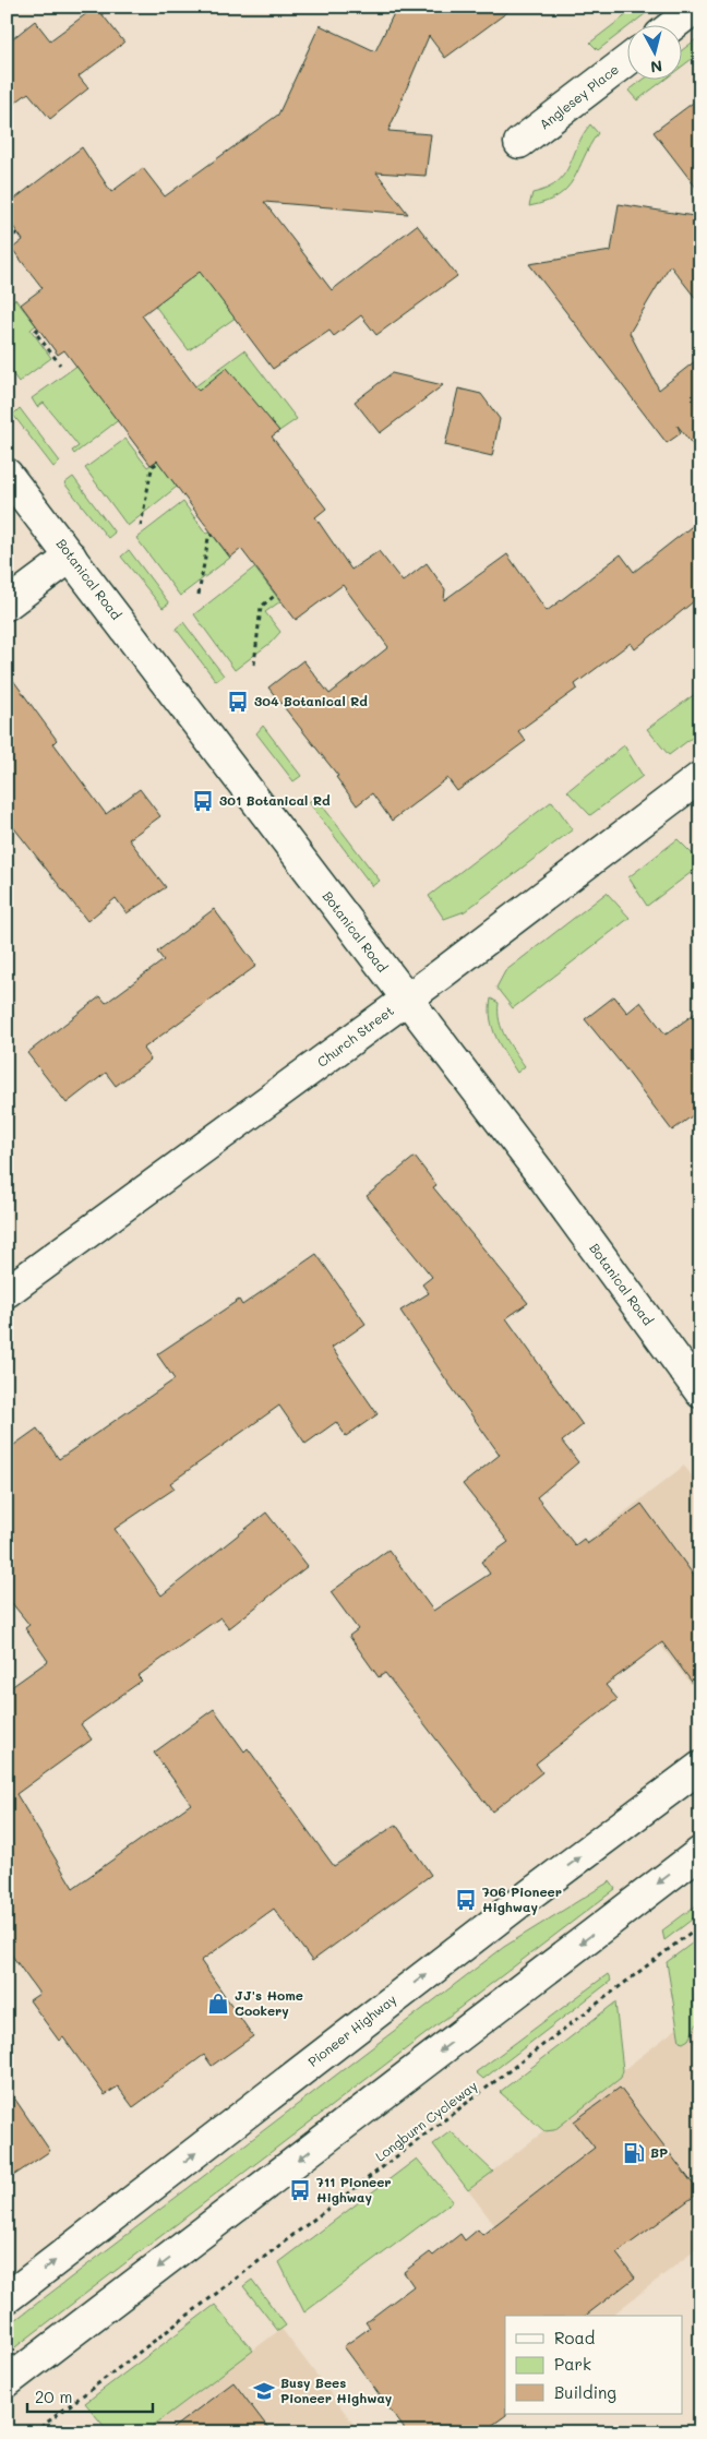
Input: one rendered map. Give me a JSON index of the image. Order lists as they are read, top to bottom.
{
  "streets": {
    "main road": [
      "Anglesey Place",
      "Botanical Road",
      "Church Street",
      "Pioneer Highway"
    ],
    "path": ["Longburn Cycleway"]
  },
  "crossings": [
    ["Botanical Road", "Church Street"]
  ],
  "places": {
    "bus stop": [
      "304 Botanical Rd",
      "301 Botanical Rd",
      "706 Pioneer Highway",
      "711 Pioneer Highway"
    ],
    "shop": ["JJ's Home Cookery"],
    "fuel station": ["BP"],
    "school or university": ["Busy Bees Pioneer Highway"]
  },
  "legend": ["Road", "Park", "Building"],
  "scale_bar": "20 m",
  "north": "bottom"
}
